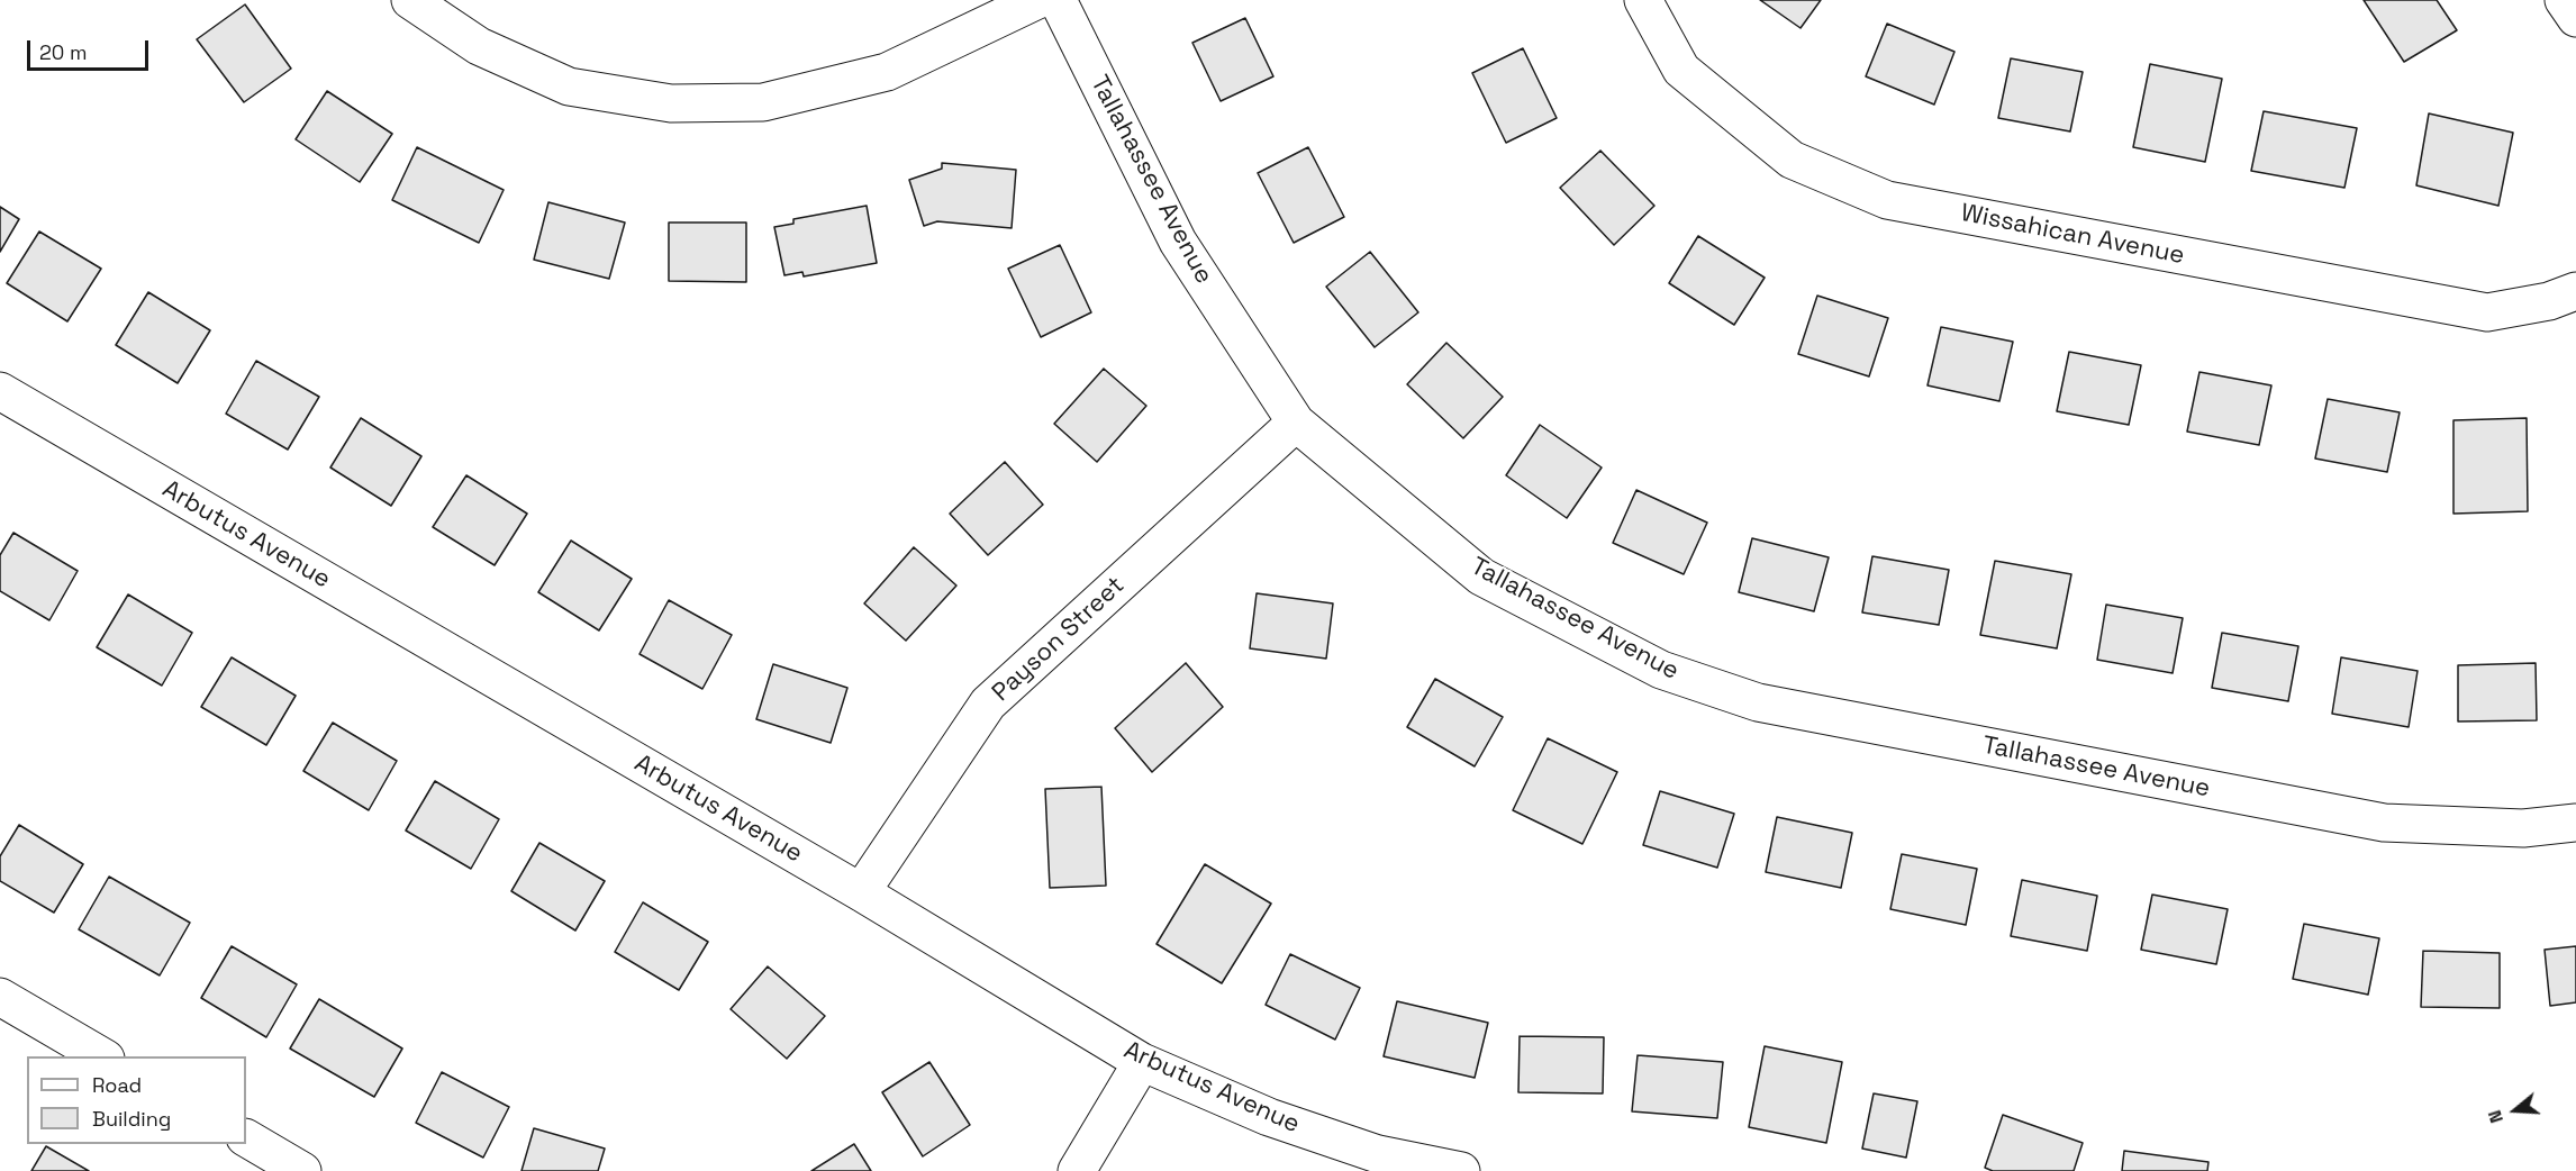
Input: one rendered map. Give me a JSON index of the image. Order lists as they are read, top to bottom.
{
  "streets": {
    "street": [
      "Tallahassee Avenue",
      "Wissahican Avenue",
      "Arbutus Avenue",
      "Payson Street"
    ]
  },
  "crossings": [
    ["Tallahassee Avenue", "Payson Street"],
    ["Arbutus Avenue", "Payson Street"]
  ],
  "legend": ["Road", "Building"],
  "scale_bar": "20 m",
  "north": "left"
}
